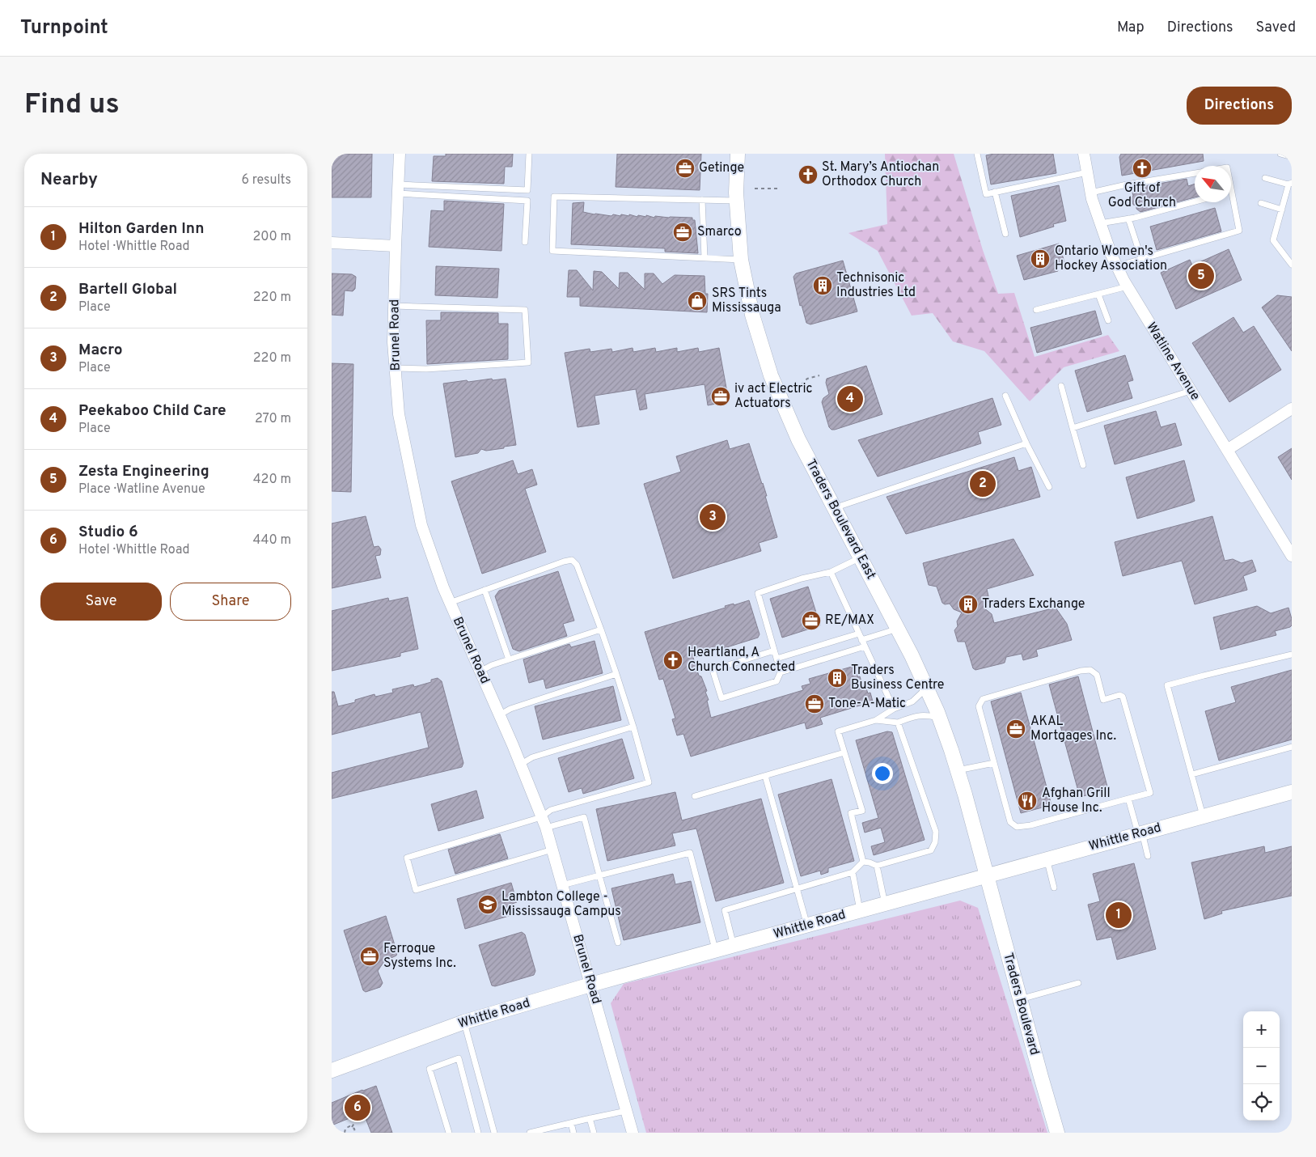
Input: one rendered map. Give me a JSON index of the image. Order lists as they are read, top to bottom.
{
  "streets": {
    "street": [
      "Brunel Road",
      "Watline Avenue",
      "Traders Boulevard East",
      "Whittle Road",
      "Traders Boulevard"
    ]
  },
  "crossings": [
    ["Brunel Road", "Whittle Road"],
    ["Traders Boulevard East", "Whittle Road"],
    ["Traders Boulevard East", "Traders Boulevard"],
    ["Whittle Road", "Traders Boulevard"]
  ],
  "places": {
    "office": [
      "Getinge",
      "Smarco",
      "iv act Electric Actuators",
      "RE/MAX",
      "Tone-A-Matic",
      "AKAL Mortgages Inc.",
      "Ferroque Systems Inc."
    ],
    "church": ["Gift of God Church", "St. Mary’s Antiochan Orthodox Church", "Heartland, A Church Connected"],
    "building": [
      "Ontario Women's Hockey Association",
      "Technisonic Industries Ltd",
      "Traders Exchange",
      "Traders Business Centre"
    ],
    "shop": ["SRS Tints Mississauga"],
    "restaurant": ["Afghan Grill House Inc."],
    "school or university": ["Lambton College - Mississauga Campus"]
  },
  "north": "top left",
  "page": {
    "header": "Turnpoint",
    "nav": ["Map", "Directions", "Saved"],
    "buttons": [
      "Directions",
      ["Save", "Share"]
    ],
    "title": "Find us",
    "heading": ["Nearby", "6 results"],
    "list": [
      {
        "mark": "1",
        "name": "Hilton Garden Inn",
        "note": "Hotel · Whittle Road",
        "value": "200 m"
      },
      {
        "mark": "2",
        "name": "Bartell Global",
        "note": "Place",
        "value": "220 m"
      },
      {
        "mark": "3",
        "name": "Macro",
        "note": "Place",
        "value": "220 m"
      },
      {
        "mark": "4",
        "name": "Peekaboo Child Care",
        "note": "Place",
        "value": "270 m"
      },
      {
        "mark": "5",
        "name": "Zesta Engineering",
        "note": "Place · Watline Avenue",
        "value": "420 m"
      },
      {
        "mark": "6",
        "name": "Studio 6",
        "note": "Hotel · Whittle Road",
        "value": "440 m"
      }
    ],
    "pins": [
      "5",
      "4",
      "2",
      "3",
      "1",
      "6"
    ],
    "map_buttons": ["+", "−"]
  }
}
